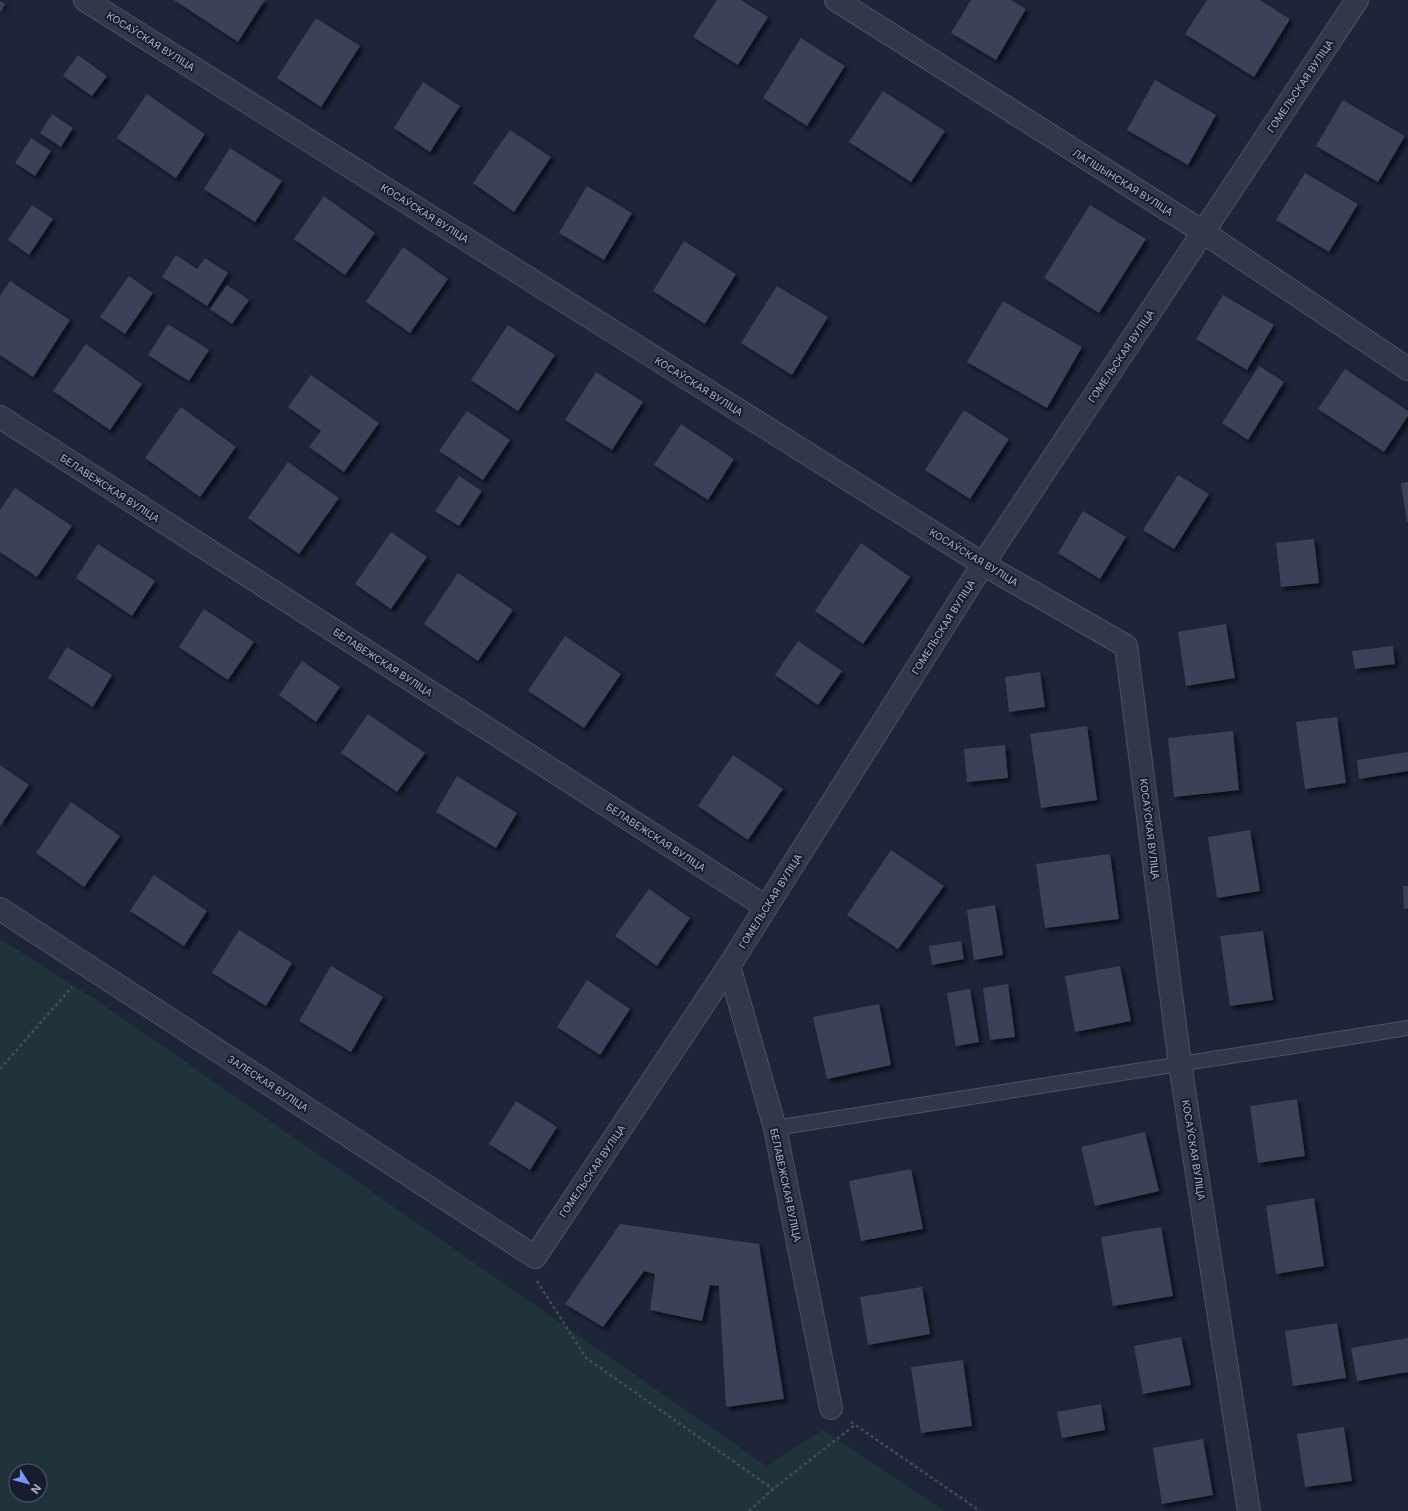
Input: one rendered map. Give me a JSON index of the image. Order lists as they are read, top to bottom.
{
  "streets": {
    "street": [
      "КОСАЎСКАЯ ВУЛІЦА",
      "ГОМЕЛЬСКАЯ ВУЛІЦА",
      "ЛАГІШЫНСКАЯ ВУЛІЦА",
      "БЕЛАВЕЖСКАЯ ВУЛІЦА",
      "ЗАЛЕСКАЯ ВУЛІЦА"
    ]
  },
  "crossings": [
    ["КОСАЎСКАЯ ВУЛІЦА", "ГОМЕЛЬСКАЯ ВУЛІЦА"],
    ["ГОМЕЛЬСКАЯ ВУЛІЦА", "ЛАГІШЫНСКАЯ ВУЛІЦА"],
    ["ГОМЕЛЬСКАЯ ВУЛІЦА", "БЕЛАВЕЖСКАЯ ВУЛІЦА"],
    ["ГОМЕЛЬСКАЯ ВУЛІЦА", "ЗАЛЕСКАЯ ВУЛІЦА"]
  ],
  "north": "bottom right"
}
